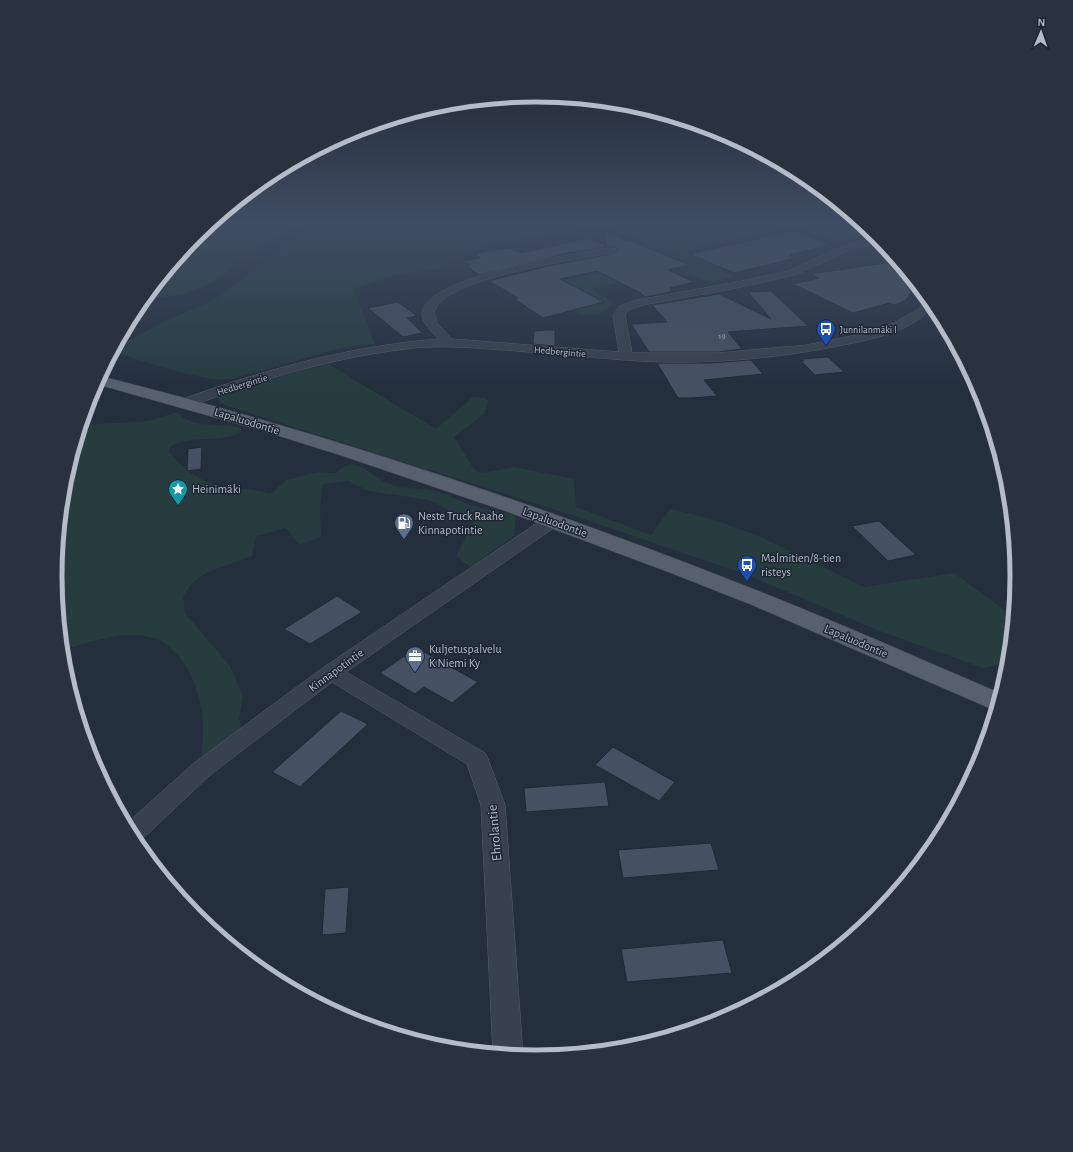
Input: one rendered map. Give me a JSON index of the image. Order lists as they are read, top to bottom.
{
  "streets": {
    "main road": ["Lapaluodontie"],
    "street": ["Hedbergintie", "Kinnapotintie", "Ehrolantie"]
  },
  "crossings": [
    ["Hedbergintie", "Lapaluodontie"],
    ["Lapaluodontie", "Kinnapotintie"],
    ["Kinnapotintie", "Ehrolantie"]
  ],
  "places": {
    "bus stop": ["Junnilanmäki I", "Malmitien/8-tien risteys"],
    "place": ["Heinimäki"],
    "fuel station": ["Neste Truck Raahe Kinnapotintie"],
    "office": ["Kuljetuspalvelu K Niemi Ky"]
  },
  "house_numbers": ["19"],
  "north": "top"
}
